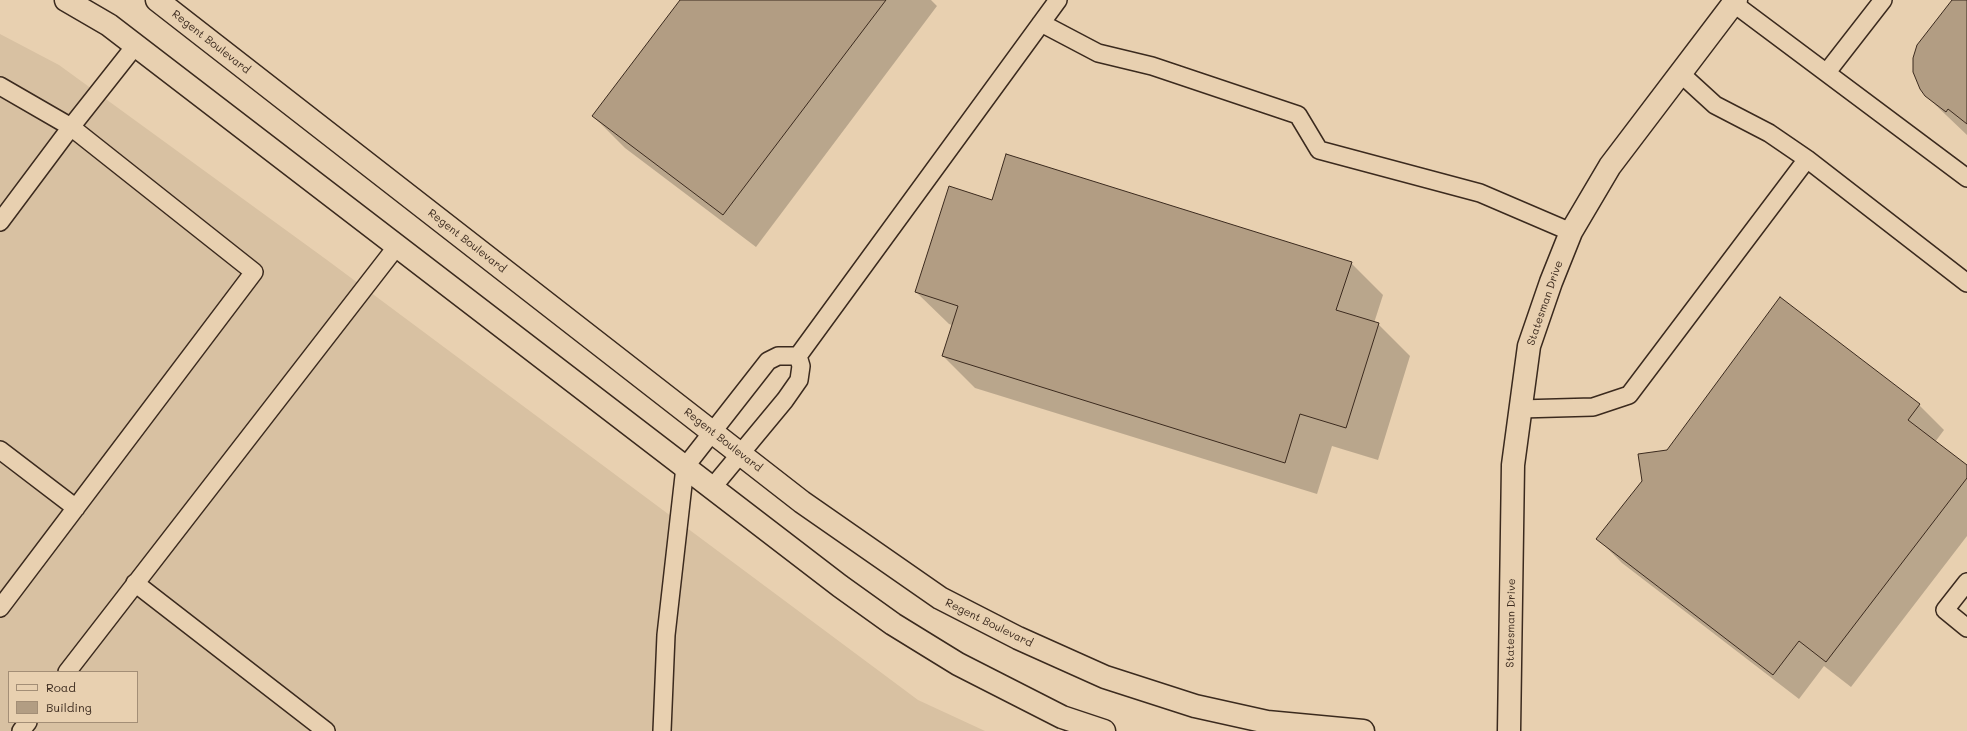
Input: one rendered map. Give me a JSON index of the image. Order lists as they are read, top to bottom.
{
  "streets": {
    "street": ["Regent Boulevard", "Statesman Drive"]
  },
  "legend": ["Road", "Building"]
}
